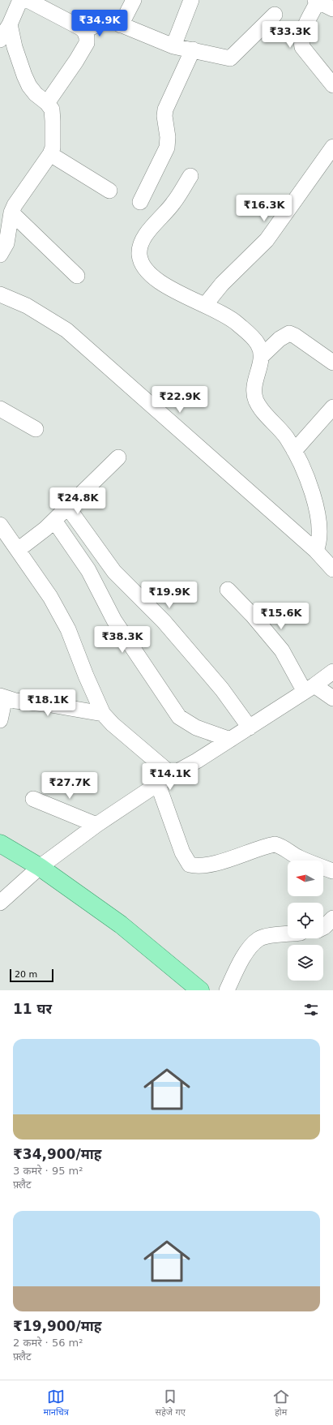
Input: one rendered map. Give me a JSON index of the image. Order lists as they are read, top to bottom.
{
  "scale_bar": "20 m",
  "north": "left",
  "page": {
    "price": [
      "₹34.9K",
      "₹33.3K",
      "₹16.3K",
      "₹22.9K",
      "₹24.8K",
      "₹19.9K",
      "₹15.6K",
      "₹38.3K",
      "₹18.1K",
      "₹14.1K",
      "₹27.7K"
    ],
    "scale": "20 m",
    "heading": "11 घर",
    "list": [
      {
        "name": "₹34,900/माह",
        "note": "3 कमरे · 95 m² · फ़्लैट"
      },
      {
        "name": "₹19,900/माह",
        "note": "2 कमरे · 56 m² · फ़्लैट"
      }
    ],
    "tabs": ["मानचित्र", "सहेजे गए", "होम"]
  }
}
